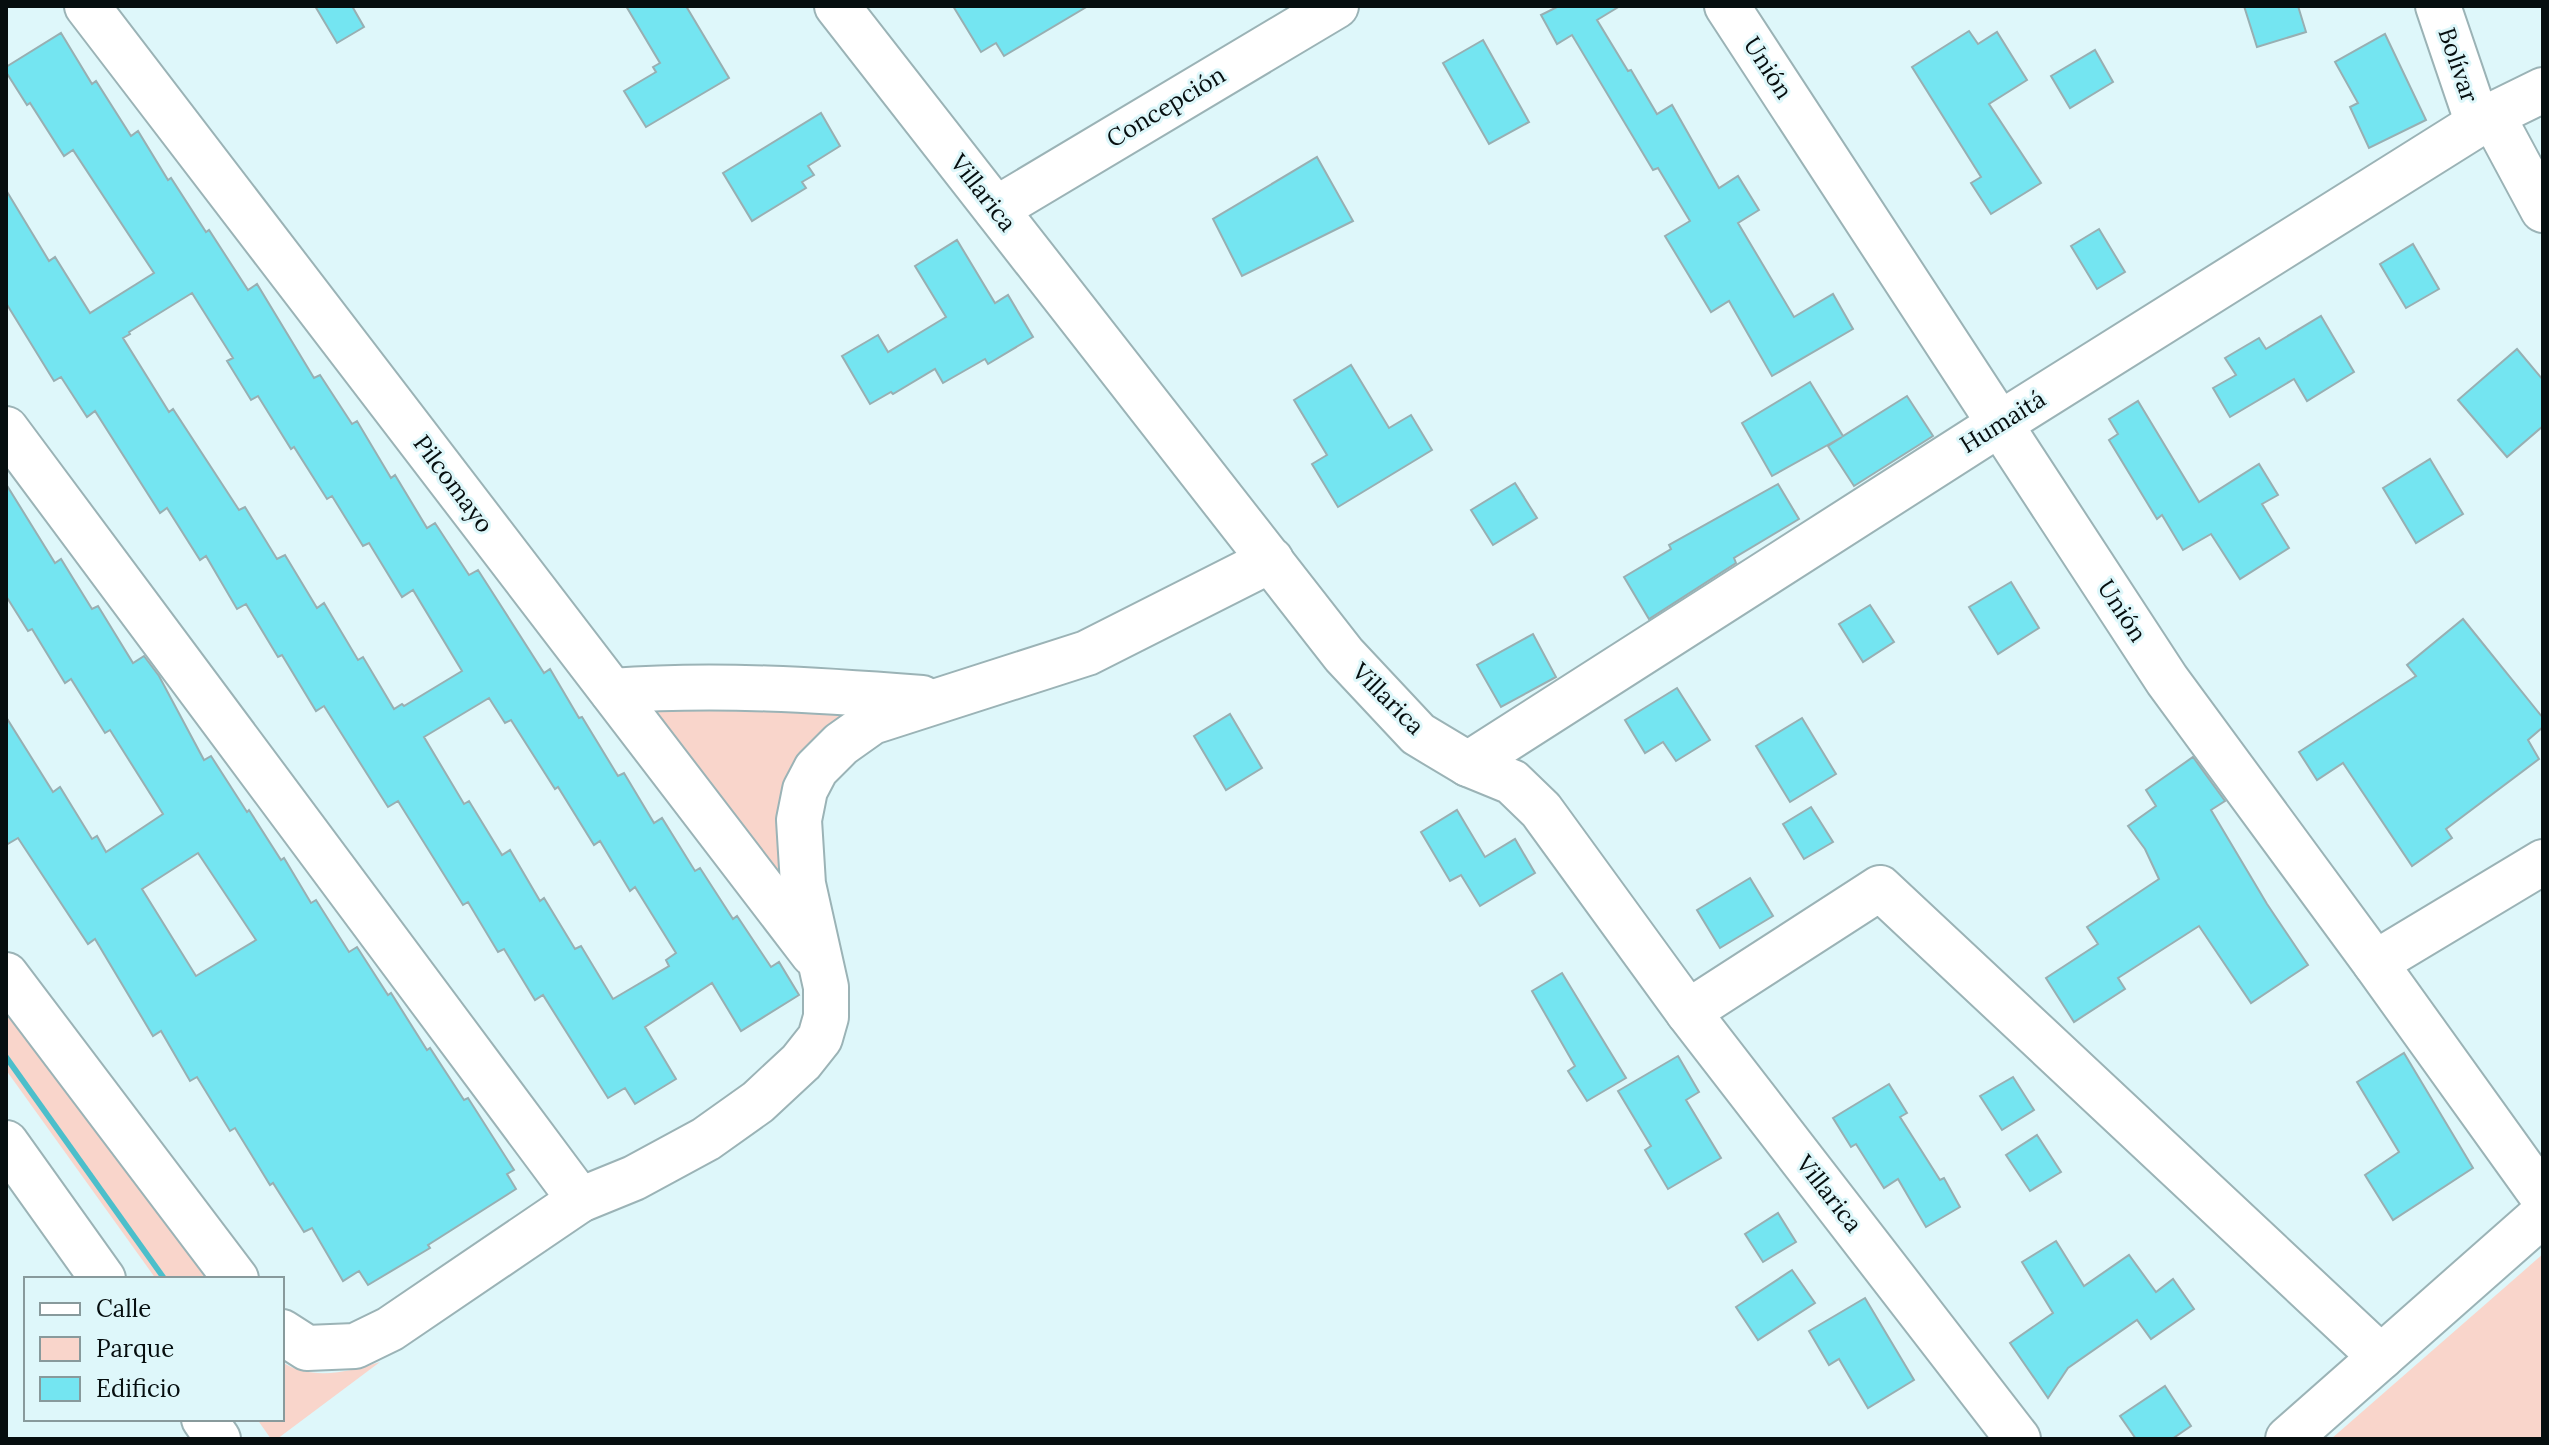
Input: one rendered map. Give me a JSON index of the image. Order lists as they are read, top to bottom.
{
  "streets": {
    "street": [
      "Bolívar",
      "Unión",
      "Concepción",
      "Villarica",
      "Humaitá",
      "Pilcomayo"
    ]
  },
  "crossings": [
    ["Bolívar", "Humaitá"],
    ["Unión", "Humaitá"],
    ["Concepción", "Villarica"],
    ["Villarica", "Humaitá"]
  ],
  "legend": ["Calle", "Parque", "Edificio"]
}
